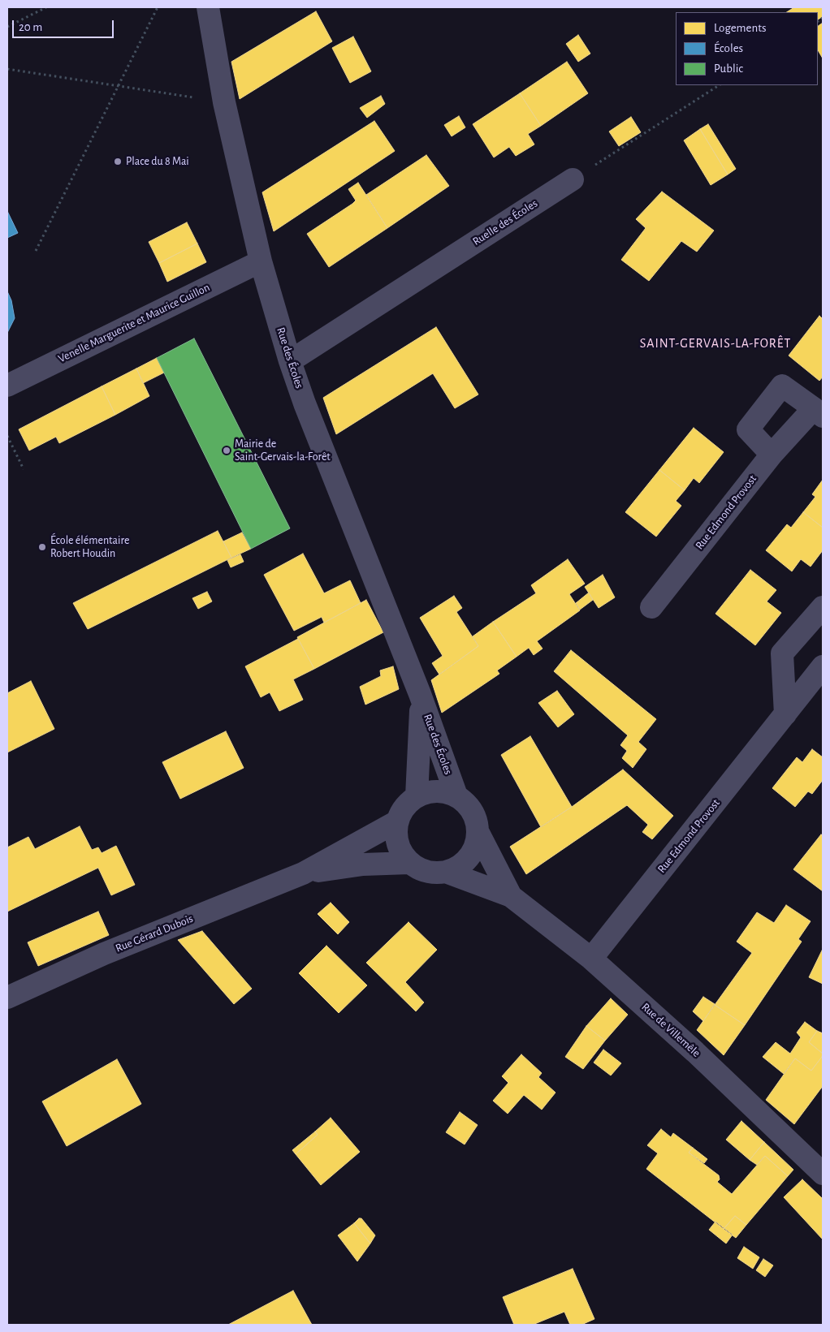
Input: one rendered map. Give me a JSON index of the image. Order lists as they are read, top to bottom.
{
  "streets": {
    "street": [
      "Ruelle des Écoles",
      "Venelle Marguerite et Maurice Guillon",
      "Rue des Écoles",
      "Rue Edmond Provost",
      "Rue Gérard Dubois",
      "Rue de Villemêle"
    ]
  },
  "crossings": [
    ["Ruelle des Écoles", "Rue des Écoles"],
    ["Venelle Marguerite et Maurice Guillon", "Rue des Écoles"],
    ["Rue des Écoles", "Rue Gérard Dubois"],
    ["Rue des Écoles", "Rue de Villemêle"],
    ["Rue Edmond Provost", "Rue de Villemêle"],
    ["Rue Gérard Dubois", "Rue de Villemêle"]
  ],
  "districts": ["SAINT-GERVAIS-LA-FORÊT"],
  "places": ["Place du 8 Mai", "Mairie de Saint-Gervais-la-Forêt", "École élémentaire Robert Houdin"],
  "legend": ["Logements", "Écoles", "Public"],
  "scale_bar": "20 m"
}
